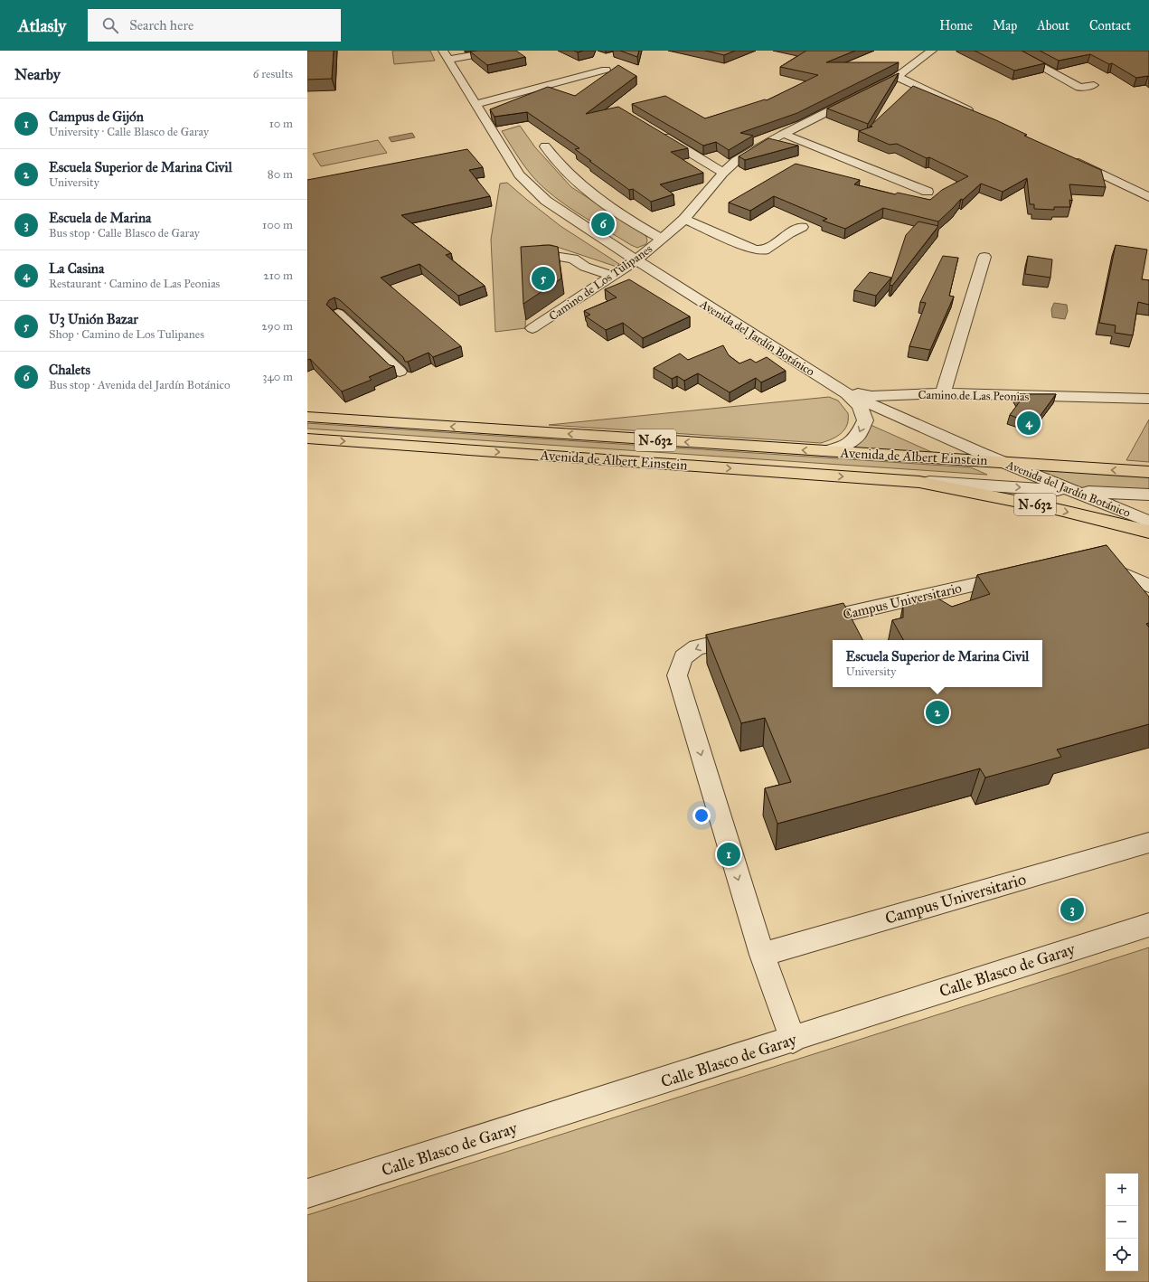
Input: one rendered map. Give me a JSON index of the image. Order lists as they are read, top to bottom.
{
  "streets": {
    "highway": ["N-632", "Avenida de Albert Einstein"],
    "street": [
      "Camino de Los Tulipanes",
      "Avenida del Jardín Botánico",
      "Camino de Las Peonias",
      "Campus Universitario",
      "Calle Blasco de Garay"
    ]
  },
  "crossings": [
    ["Camino de Los Tulipanes", "Avenida del Jardín Botánico"],
    ["Avenida del Jardín Botánico", "Camino de Las Peonias"],
    ["Avenida del Jardín Botánico", "N-632"],
    ["Avenida del Jardín Botánico", "Avenida de Albert Einstein"],
    ["Camino de Las Peonias", "Avenida de Albert Einstein"],
    ["N-632", "Avenida de Albert Einstein"]
  ],
  "page": {
    "header": "Atlasly",
    "search": "Search here",
    "nav": [
      "Home",
      "Map",
      "About",
      "Contact"
    ],
    "heading": ["Nearby", "6 results"],
    "list": [
      {
        "mark": "1",
        "name": "Campus de Gijón",
        "note": "University · Calle Blasco de Garay",
        "value": "10 m"
      },
      {
        "mark": "2",
        "name": "Escuela Superior de Marina Civil",
        "note": "University",
        "value": "80 m"
      },
      {
        "mark": "3",
        "name": "Escuela de Marina",
        "note": "Bus stop · Calle Blasco de Garay",
        "value": "100 m"
      },
      {
        "mark": "4",
        "name": "La Casina",
        "note": "Restaurant · Camino de Las Peonias",
        "value": "210 m"
      },
      {
        "mark": "5",
        "name": "U3 Unión Bazar",
        "note": "Shop · Camino de Los Tulipanes",
        "value": "290 m"
      },
      {
        "mark": "6",
        "name": "Chalets",
        "note": "Bus stop · Avenida del Jardín Botánico",
        "value": "340 m"
      }
    ],
    "pins": [
      "6",
      "5",
      "4",
      "2",
      "1",
      "3"
    ],
    "popup": ["Escuela Superior de Marina Civil", "University"],
    "map_buttons": ["+", "−"]
  }
}
